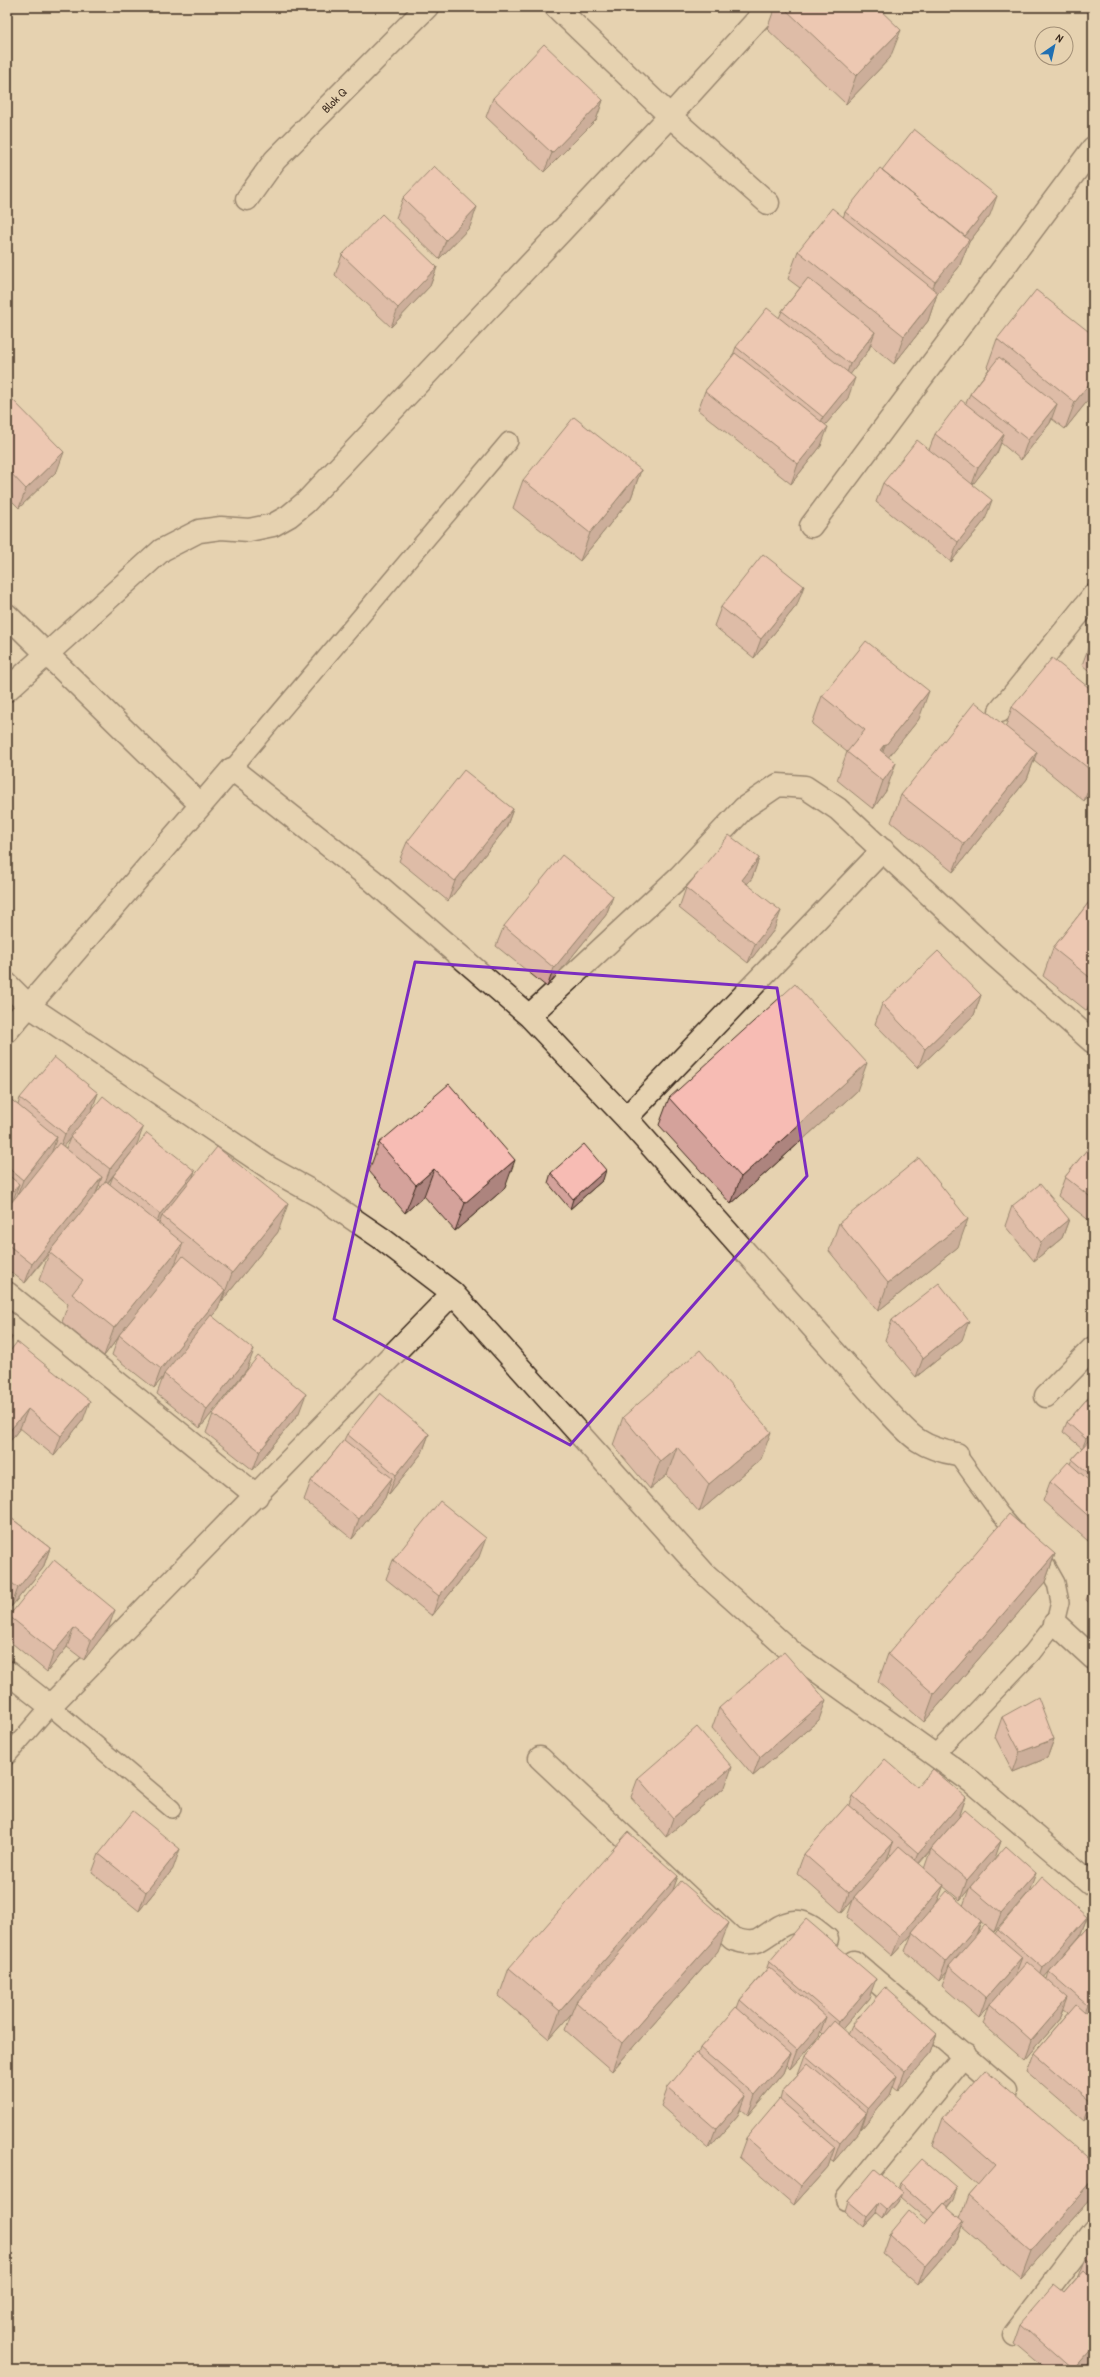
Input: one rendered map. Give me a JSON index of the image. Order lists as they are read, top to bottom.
{
  "streets": {
    "street": ["Blok Q"]
  },
  "north": "top right"
}
